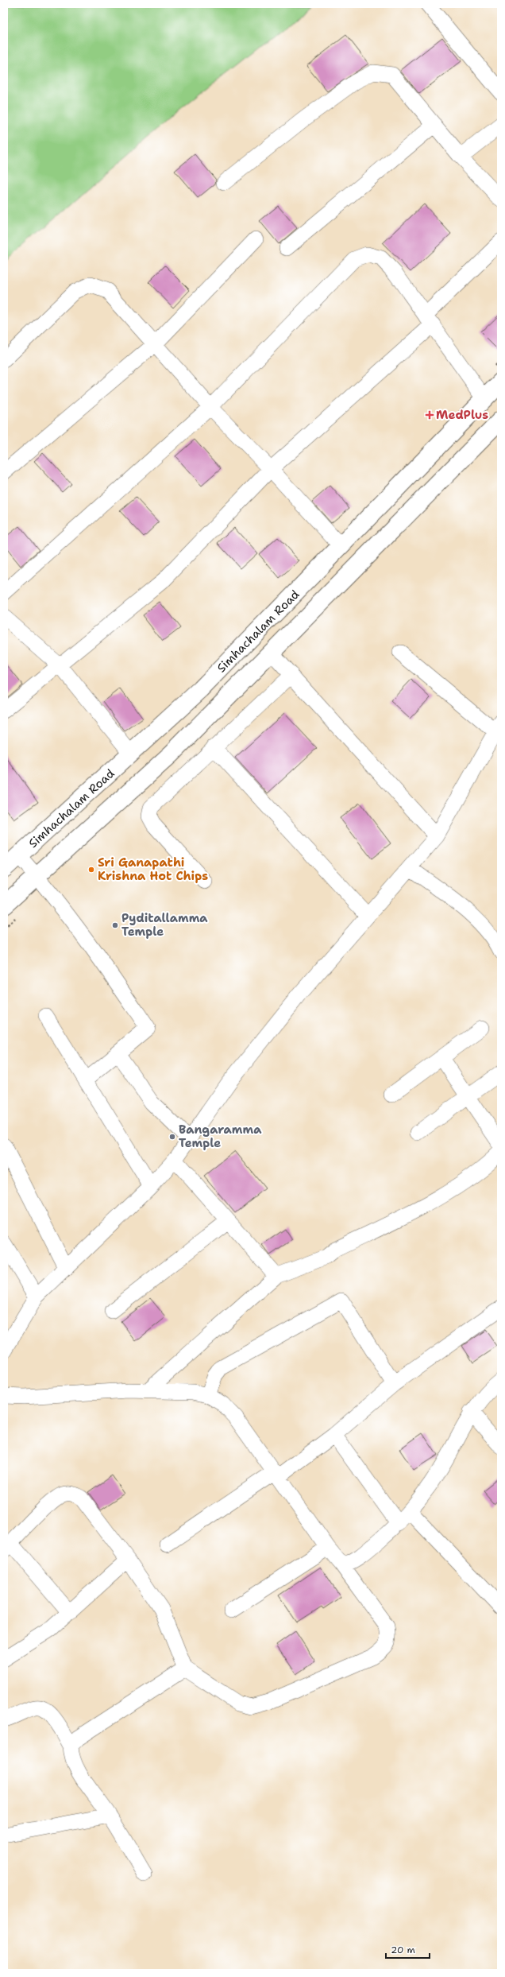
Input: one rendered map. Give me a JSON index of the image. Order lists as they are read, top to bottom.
{
  "streets": {
    "main road": ["Simhachalam Road"]
  },
  "places": {
    "health": ["MedPlus"],
    "other": ["Sri Ganapathi Krishna Hot Chips", "Pyditallamma Temple", "Bangaramma Temple"]
  },
  "scale_bar": "20 m"
}
